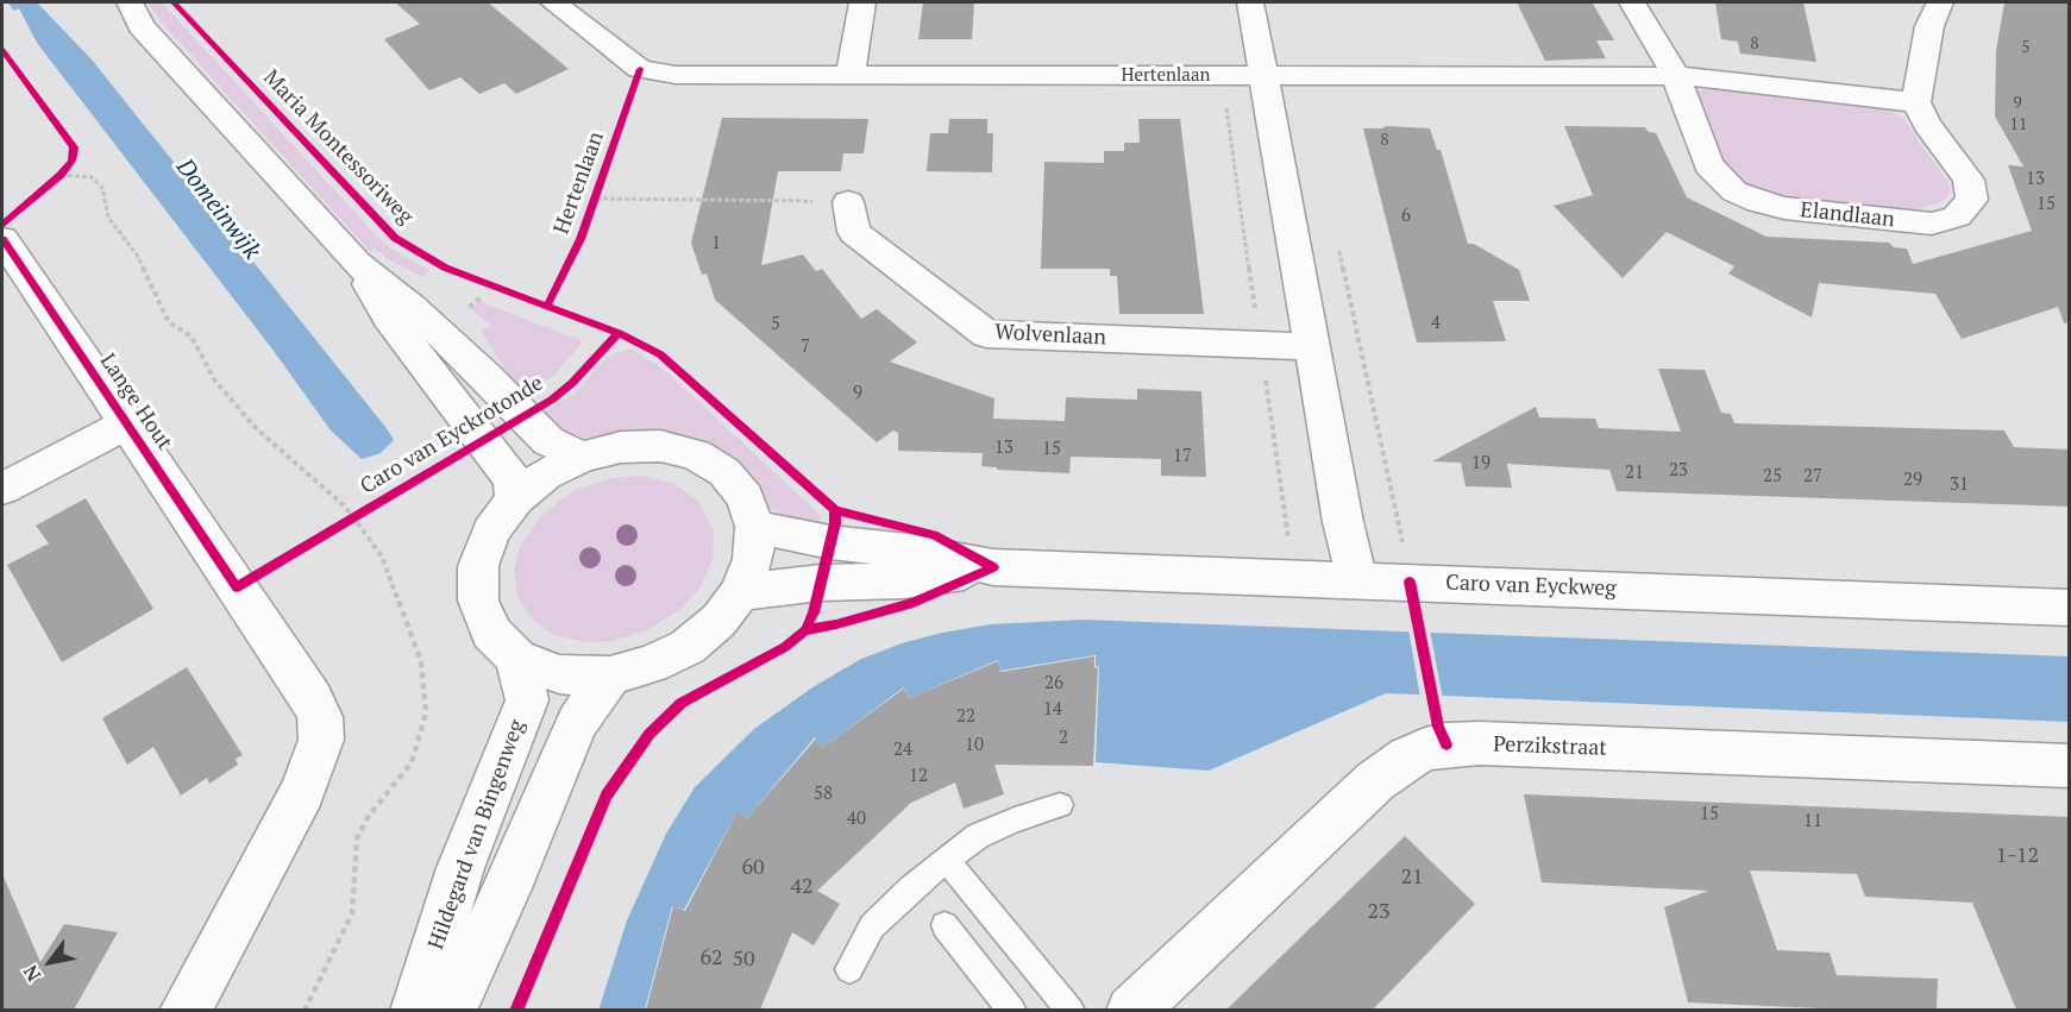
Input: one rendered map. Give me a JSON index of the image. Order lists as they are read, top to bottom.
{
  "streets": {
    "street": [
      "Hertenlaan",
      "Elandlaan",
      "Wolvenlaan",
      "Lange Hout",
      "Caro van Eyckweg",
      "Perzikstraat",
      "Hildegard van Bingenweg"
    ],
    "cycle path": ["Maria Montessoriweg", "Caro van Eyckrotonde"]
  },
  "crossings": [
    ["Caro van Eyckweg", "Hildegard van Bingenweg"]
  ],
  "water": ["Domeinwijk"],
  "house_numbers": [
    "8",
    "5",
    "9",
    "11",
    "8",
    "13",
    "15",
    "6",
    "1",
    "4",
    "5",
    "7",
    "9",
    "13",
    "15",
    "17",
    "19",
    "23",
    "21",
    "25",
    "27",
    "29",
    "31",
    "26",
    "14",
    "22",
    "2",
    "10",
    "24",
    "12",
    "58",
    "15",
    "40",
    "11",
    "1-12",
    "60",
    "21",
    "42",
    "23",
    "62",
    "50"
  ],
  "north": "bottom left"
}
